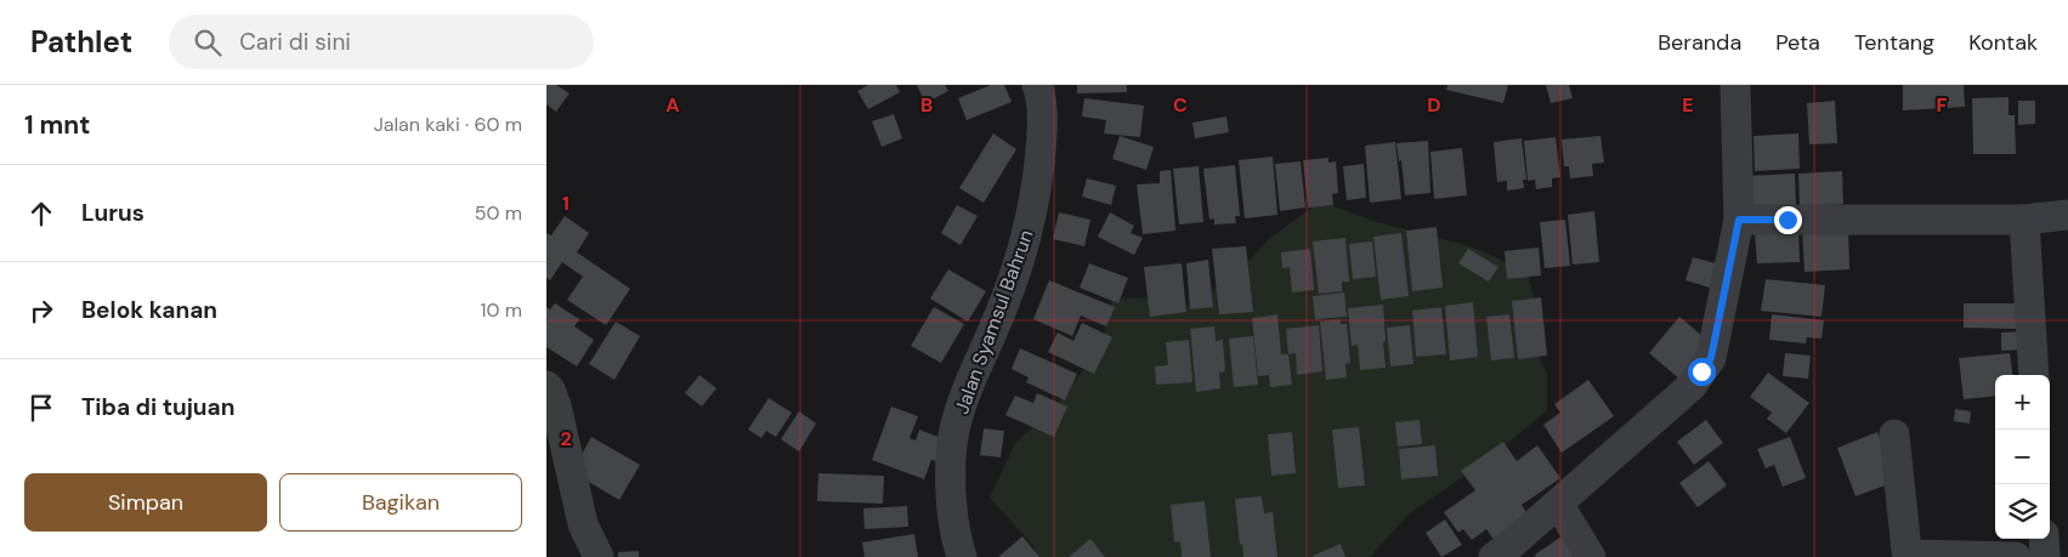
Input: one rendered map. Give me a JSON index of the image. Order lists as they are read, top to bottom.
{
  "streets": {
    "street": ["Jalan Syamsul Bahrun"]
  },
  "page": {
    "header": "Pathlet",
    "search": "Cari di sini",
    "nav": [
      "Beranda",
      "Peta",
      "Tentang",
      "Kontak"
    ],
    "heading": ["1 mnt", "Jalan kaki · 60 m"],
    "list": [
      ["Lurus", "50 m"],
      ["Belok kanan", "10 m"],
      "Tiba di tujuan"
    ],
    "map_buttons": ["+", "−"],
    "buttons": ["Simpan", "Bagikan"]
  },
  "grid": {
    "columns": [
      "A",
      "B",
      "C",
      "D",
      "E",
      "F"
    ],
    "rows": ["1", "2"]
  }
}
